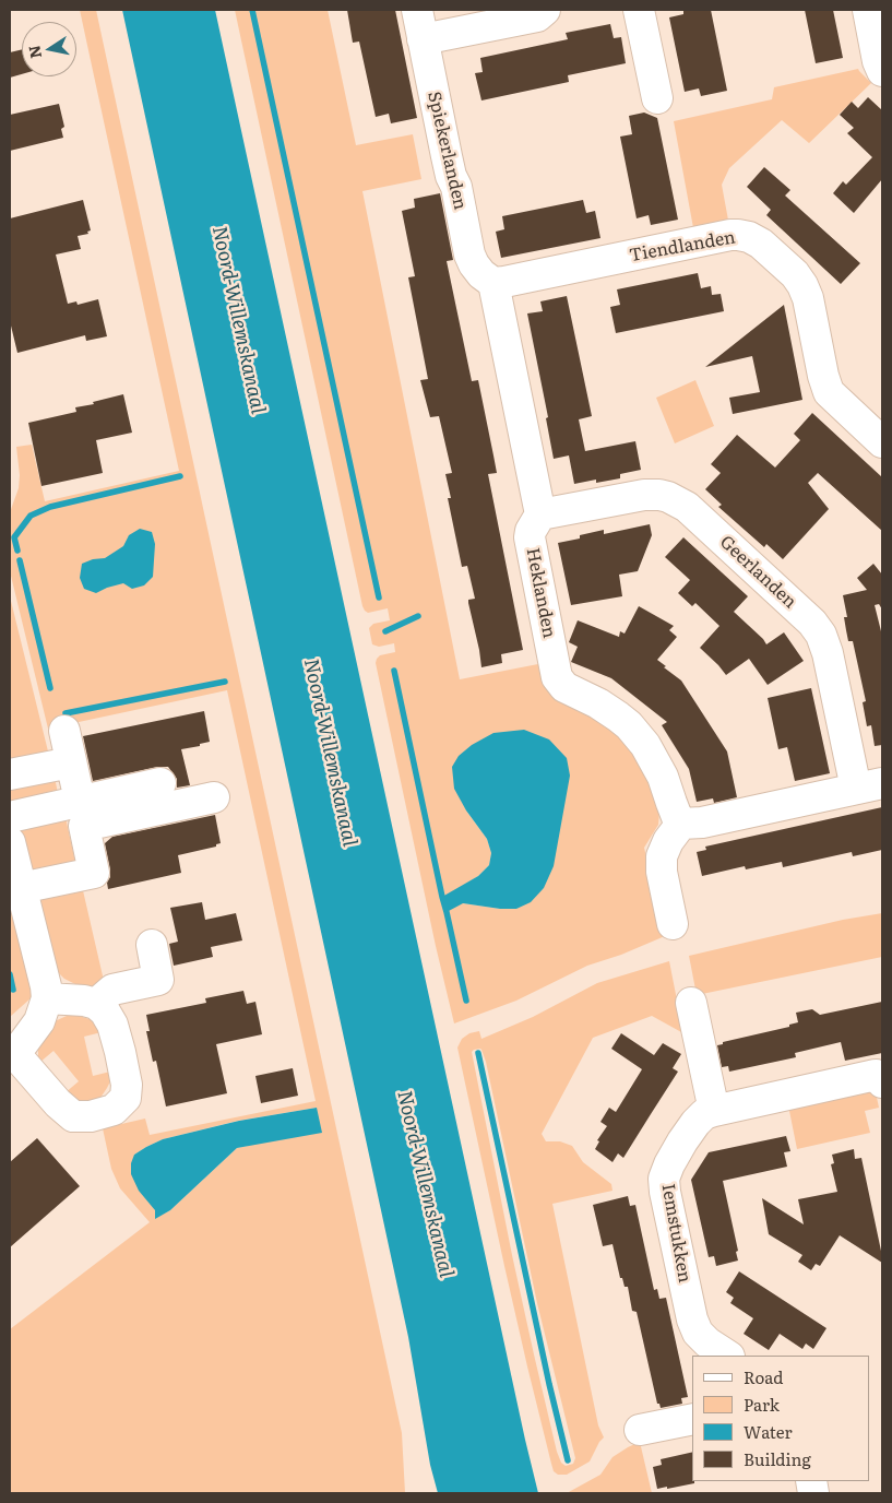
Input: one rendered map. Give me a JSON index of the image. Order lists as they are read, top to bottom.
{
  "streets": {
    "street": [
      "Spiekerlanden",
      "Tiendlanden",
      "Geerlanden",
      "Heklanden",
      "Iemstukken"
    ]
  },
  "crossings": [
    ["Spiekerlanden", "Tiendlanden"],
    ["Geerlanden", "Heklanden"]
  ],
  "water": ["Noord-Willemskanaal"],
  "legend": [
    "Road",
    "Park",
    "Water",
    "Building"
  ],
  "north": "left"
}
